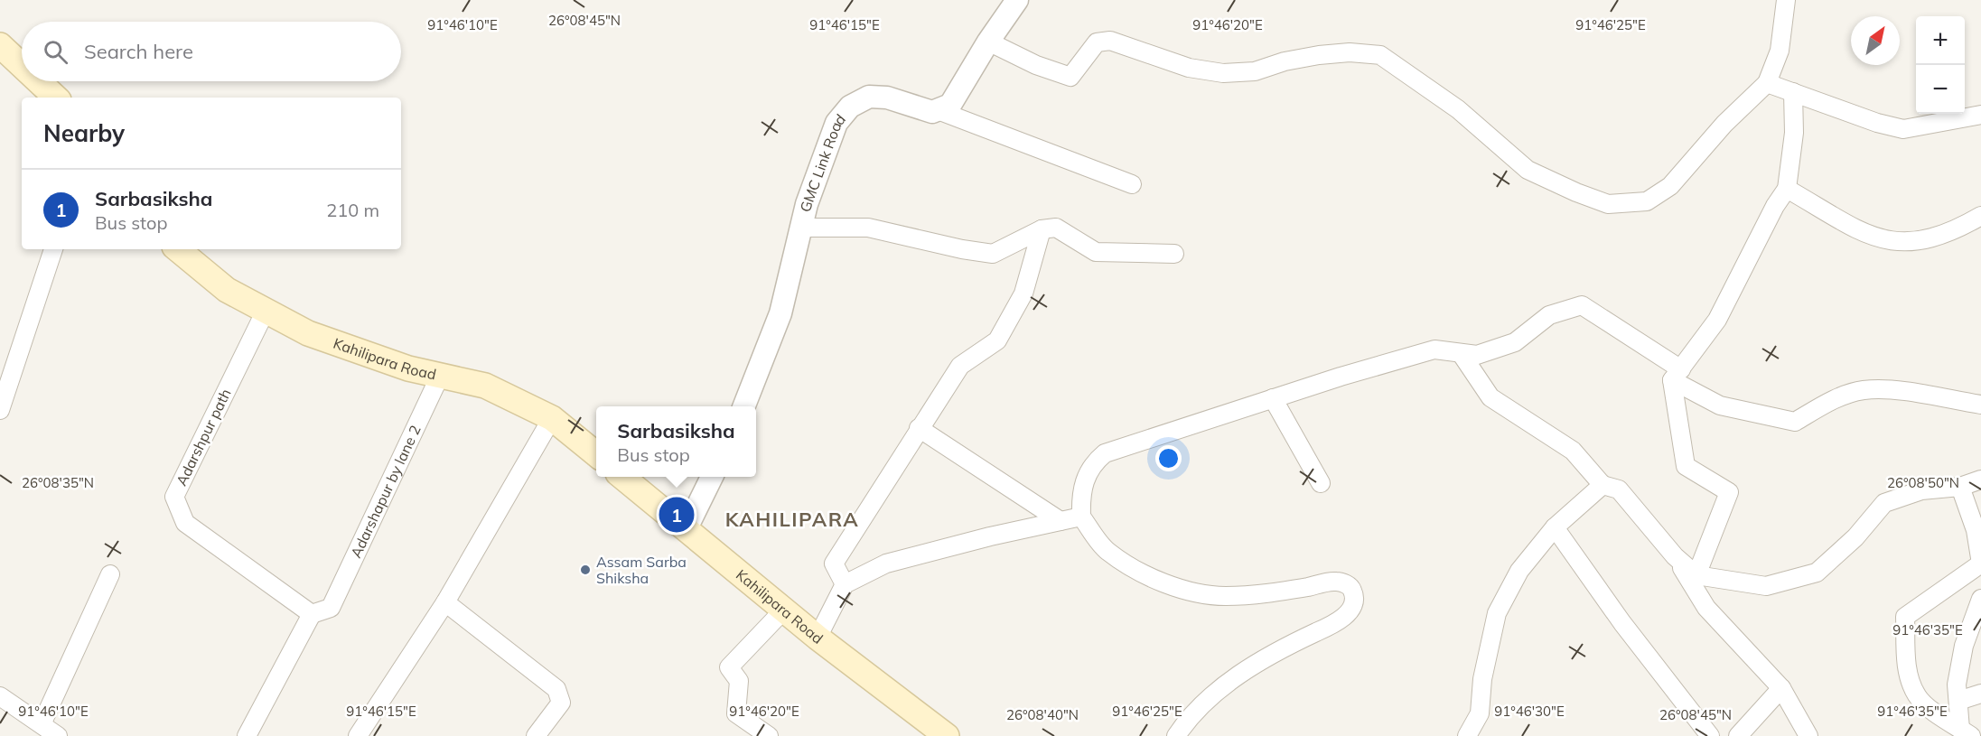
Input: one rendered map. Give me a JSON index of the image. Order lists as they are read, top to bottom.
{
  "streets": {
    "main road": ["Kahilipara Road"],
    "street": ["GMC Link Road", "Adarshpur path", "Adarshapur by lane 2"]
  },
  "crossings": [
    ["Kahilipara Road", "Adarshpur path"],
    ["Kahilipara Road", "Adarshapur by lane 2"],
    ["Adarshpur path", "Adarshapur by lane 2"]
  ],
  "districts": ["KAHILIPARA"],
  "places": ["Assam Sarba Shiksha"],
  "north": "top right",
  "page": {
    "map_buttons": ["+", "−"],
    "search": "Search here",
    "heading": "Nearby",
    "list": [
      {
        "mark": "1",
        "name": "Sarbasiksha",
        "note": "Bus stop",
        "value": "210 m"
      }
    ],
    "popup": ["Sarbasiksha", "Bus stop"],
    "pins": "1"
  },
  "coordinates": [
    "26°08'45\"N",
    "91°46'10\"E",
    "91°46'15\"E",
    "91°46'20\"E",
    "91°46'25\"E",
    "26°08'50\"N",
    "26°08'35\"N",
    "91°46'35\"E",
    "91°46'30\"E",
    "26°08'40\"N"
  ]
}
